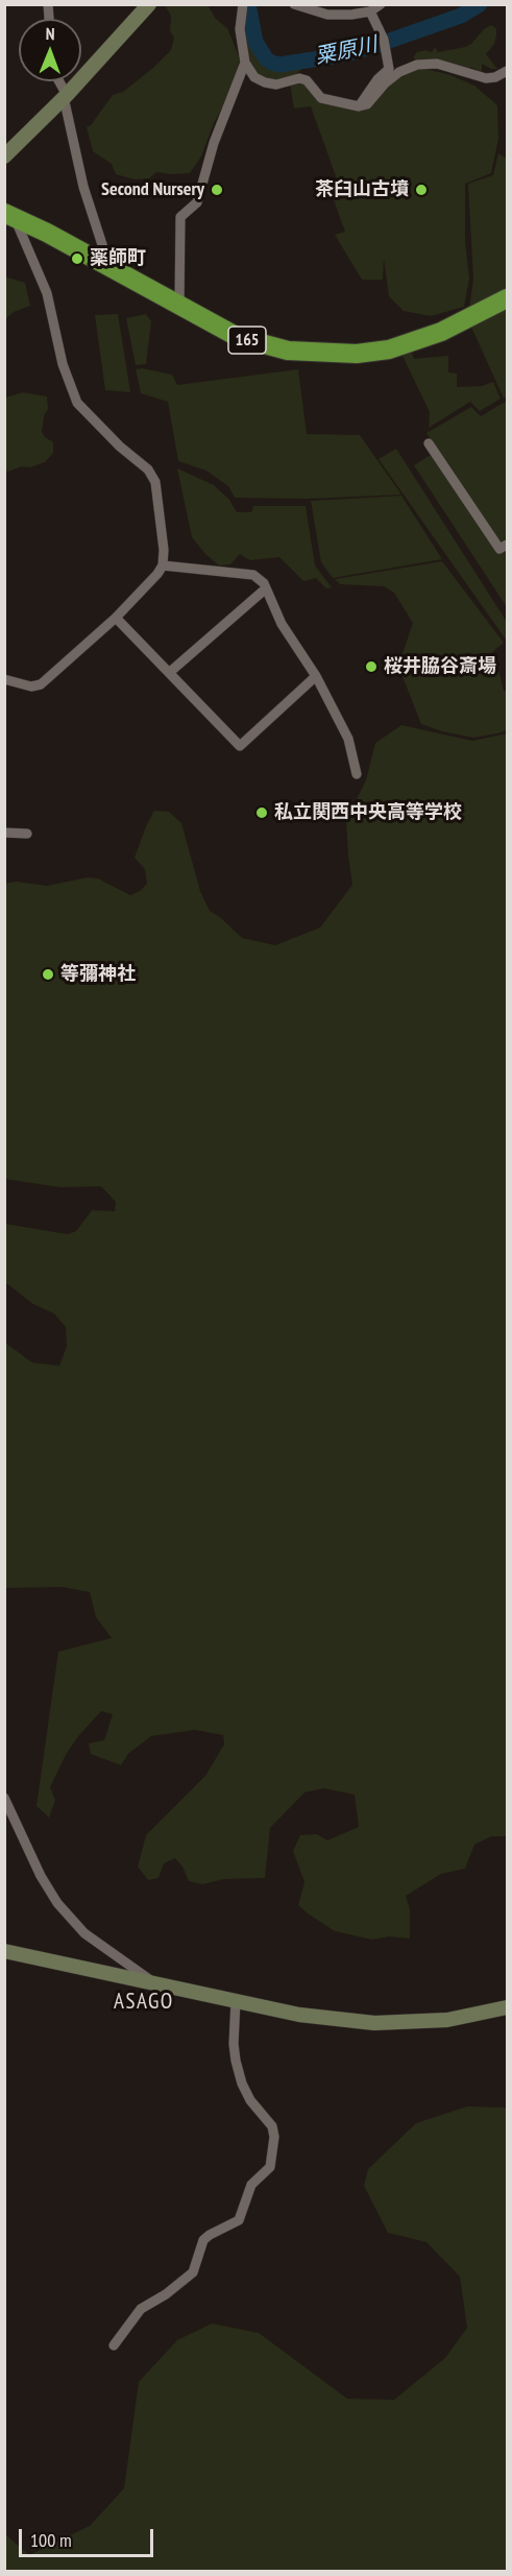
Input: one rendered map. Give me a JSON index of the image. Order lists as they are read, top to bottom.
{
  "streets": {
    "highway": ["165"]
  },
  "districts": ["ASAGO"],
  "water": ["粟原川"],
  "places": [
    "Second Nursery",
    "茶臼山古墳",
    "薬師町",
    "桜井脇谷斎場",
    "私立関西中央高等学校",
    "等彌神社"
  ],
  "scale_bar": "100 m",
  "north": "top"
}
